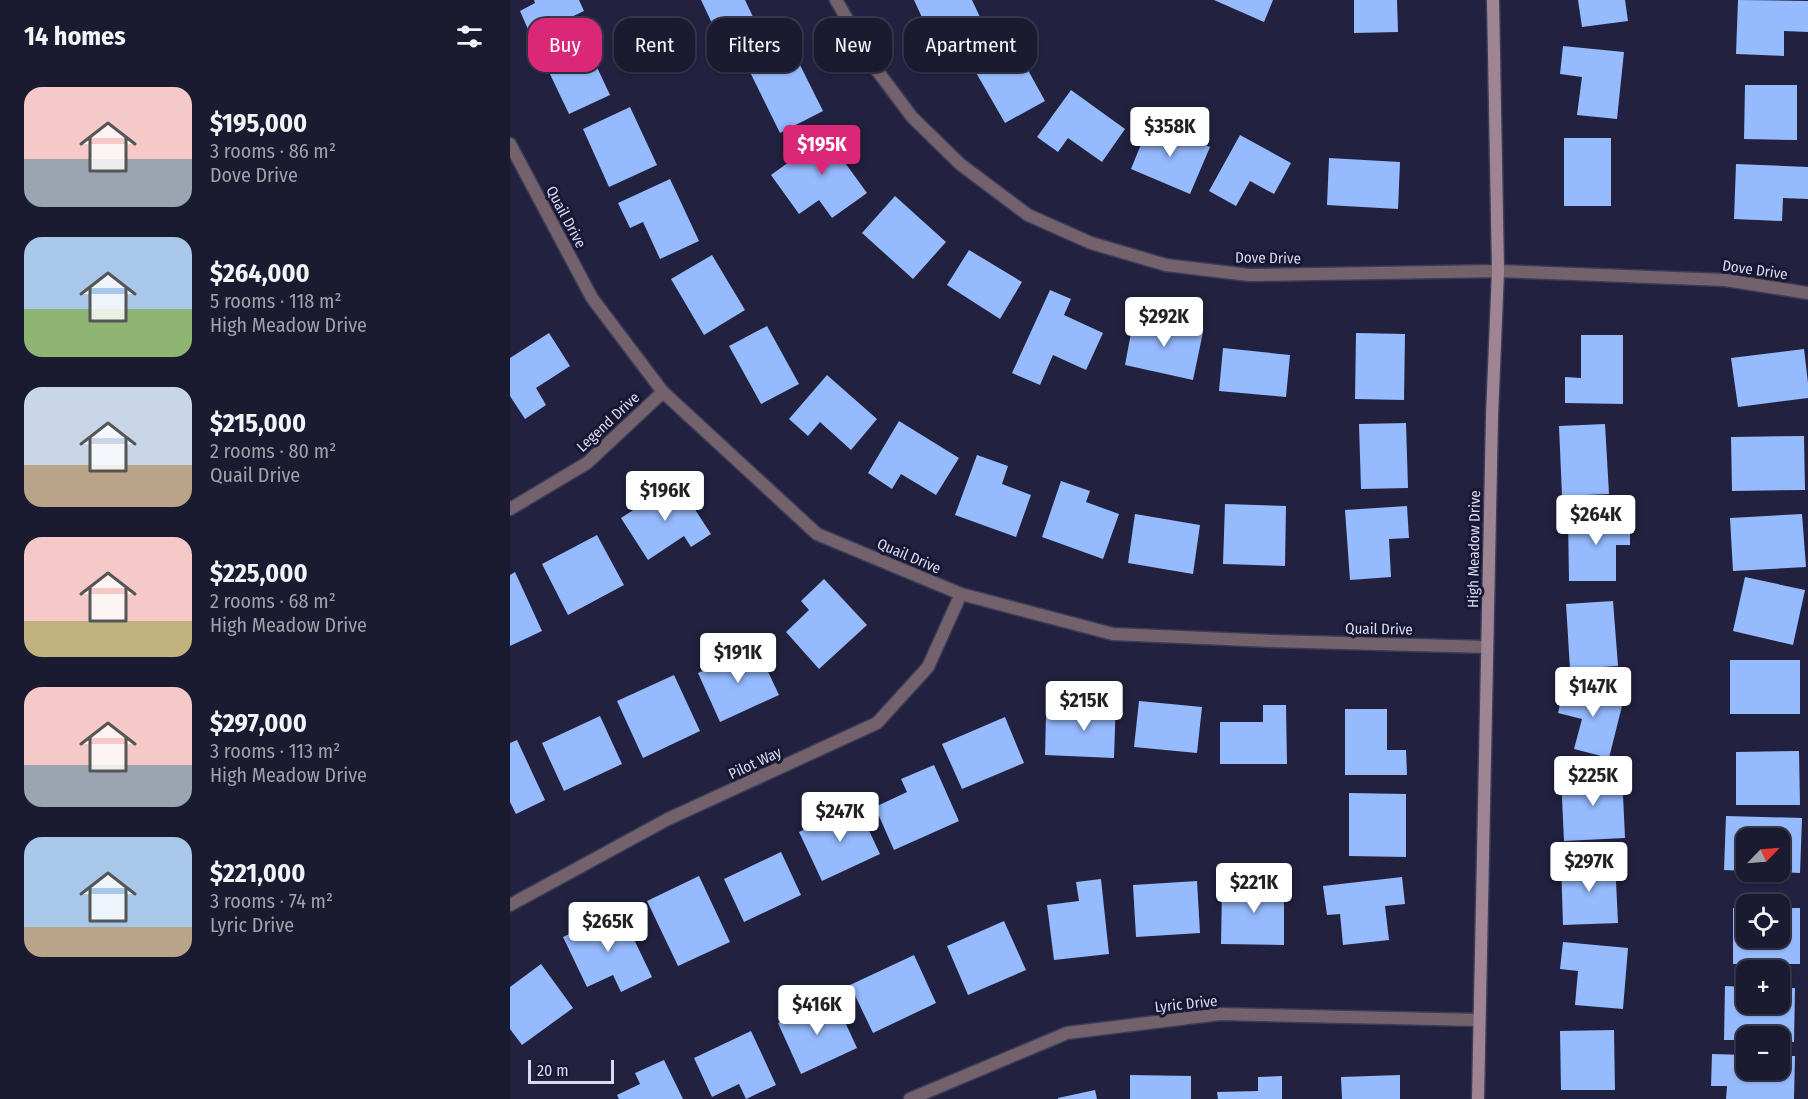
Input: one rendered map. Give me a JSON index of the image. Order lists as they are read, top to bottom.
{
  "streets": {
    "street": [
      "Quail Drive",
      "Dove Drive",
      "Legend Drive",
      "High Meadow Drive",
      "Pilot Way",
      "Lyric Drive"
    ]
  },
  "crossings": [
    ["Quail Drive", "Legend Drive"],
    ["Quail Drive", "High Meadow Drive"],
    ["Quail Drive", "Pilot Way"],
    ["Dove Drive", "High Meadow Drive"],
    ["High Meadow Drive", "Lyric Drive"]
  ],
  "scale_bar": "20 m",
  "north": "top right",
  "page": {
    "heading": "14 homes",
    "chip": [
      "Buy",
      "Rent",
      "Filters",
      "New",
      "Apartment"
    ],
    "list": [
      {
        "name": "$195,000",
        "note": "3 rooms · 86 m² · Dove Drive"
      },
      {
        "name": "$264,000",
        "note": "5 rooms · 118 m² · High Meadow Drive"
      },
      {
        "name": "$215,000",
        "note": "2 rooms · 80 m² · Quail Drive"
      },
      {
        "name": "$225,000",
        "note": "2 rooms · 68 m² · High Meadow Drive"
      },
      {
        "name": "$297,000",
        "note": "3 rooms · 113 m² · High Meadow Drive"
      },
      {
        "name": "$221,000",
        "note": "3 rooms · 74 m² · Lyric Drive"
      }
    ],
    "price": [
      "$358K",
      "$195K",
      "$292K",
      "$196K",
      "$264K",
      "$191K",
      "$147K",
      "$215K",
      "$225K",
      "$247K",
      "$297K",
      "$221K",
      "$265K",
      "$416K"
    ],
    "map_buttons": ["+", "−"],
    "scale": "20 m"
  }
}
